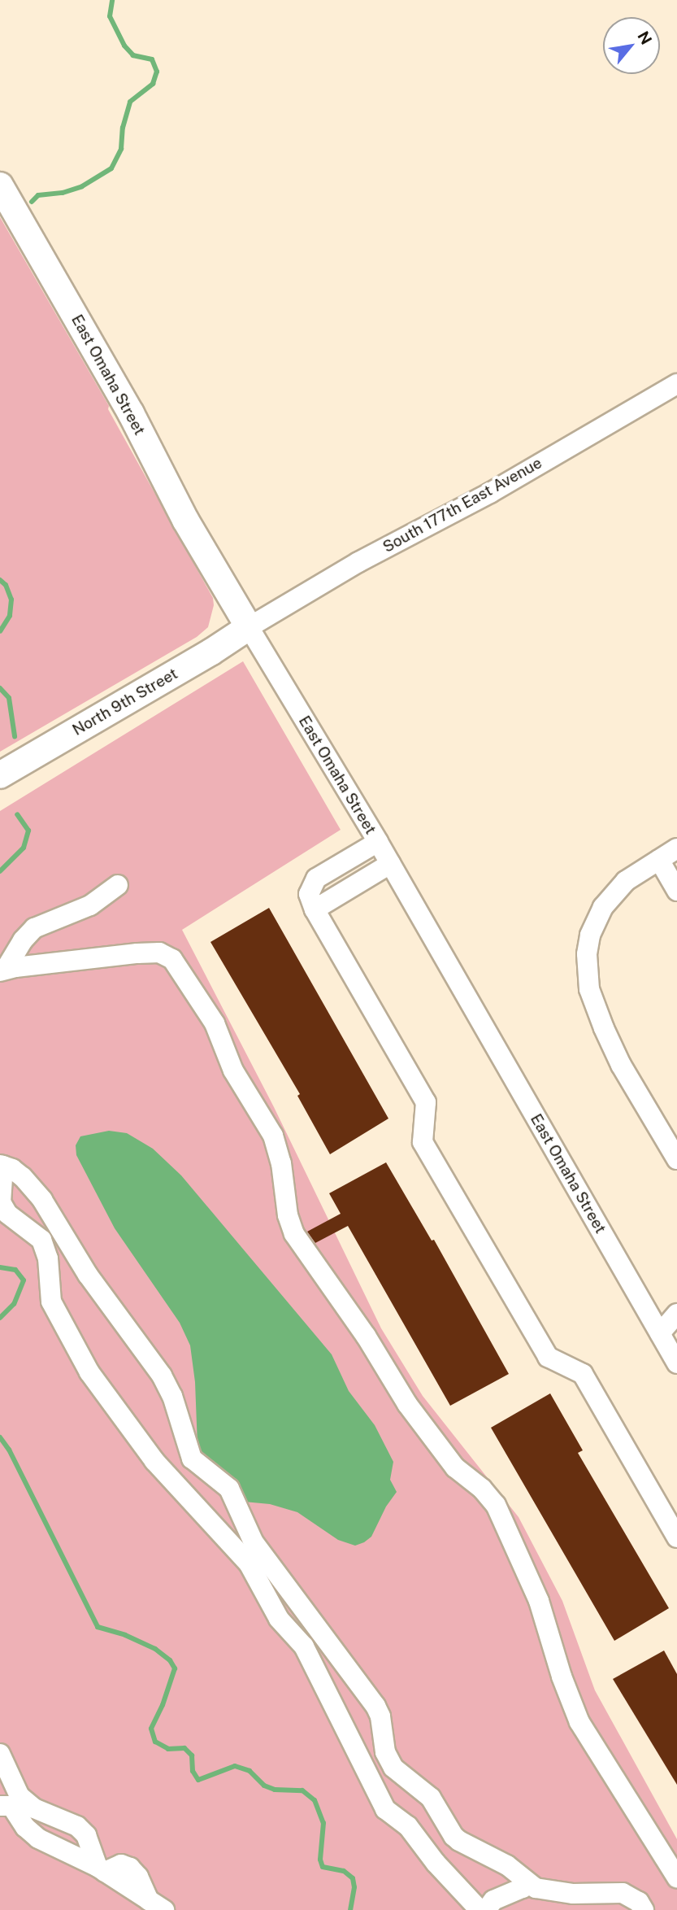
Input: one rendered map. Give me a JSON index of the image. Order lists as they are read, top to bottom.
{
  "streets": {
    "main road": ["East Omaha Street", "North 9th Street"],
    "street": ["South 177th East Avenue"]
  },
  "crossings": [
    ["East Omaha Street", "South 177th East Avenue"],
    ["East Omaha Street", "North 9th Street"],
    ["South 177th East Avenue", "North 9th Street"]
  ],
  "north": "top right"
}
